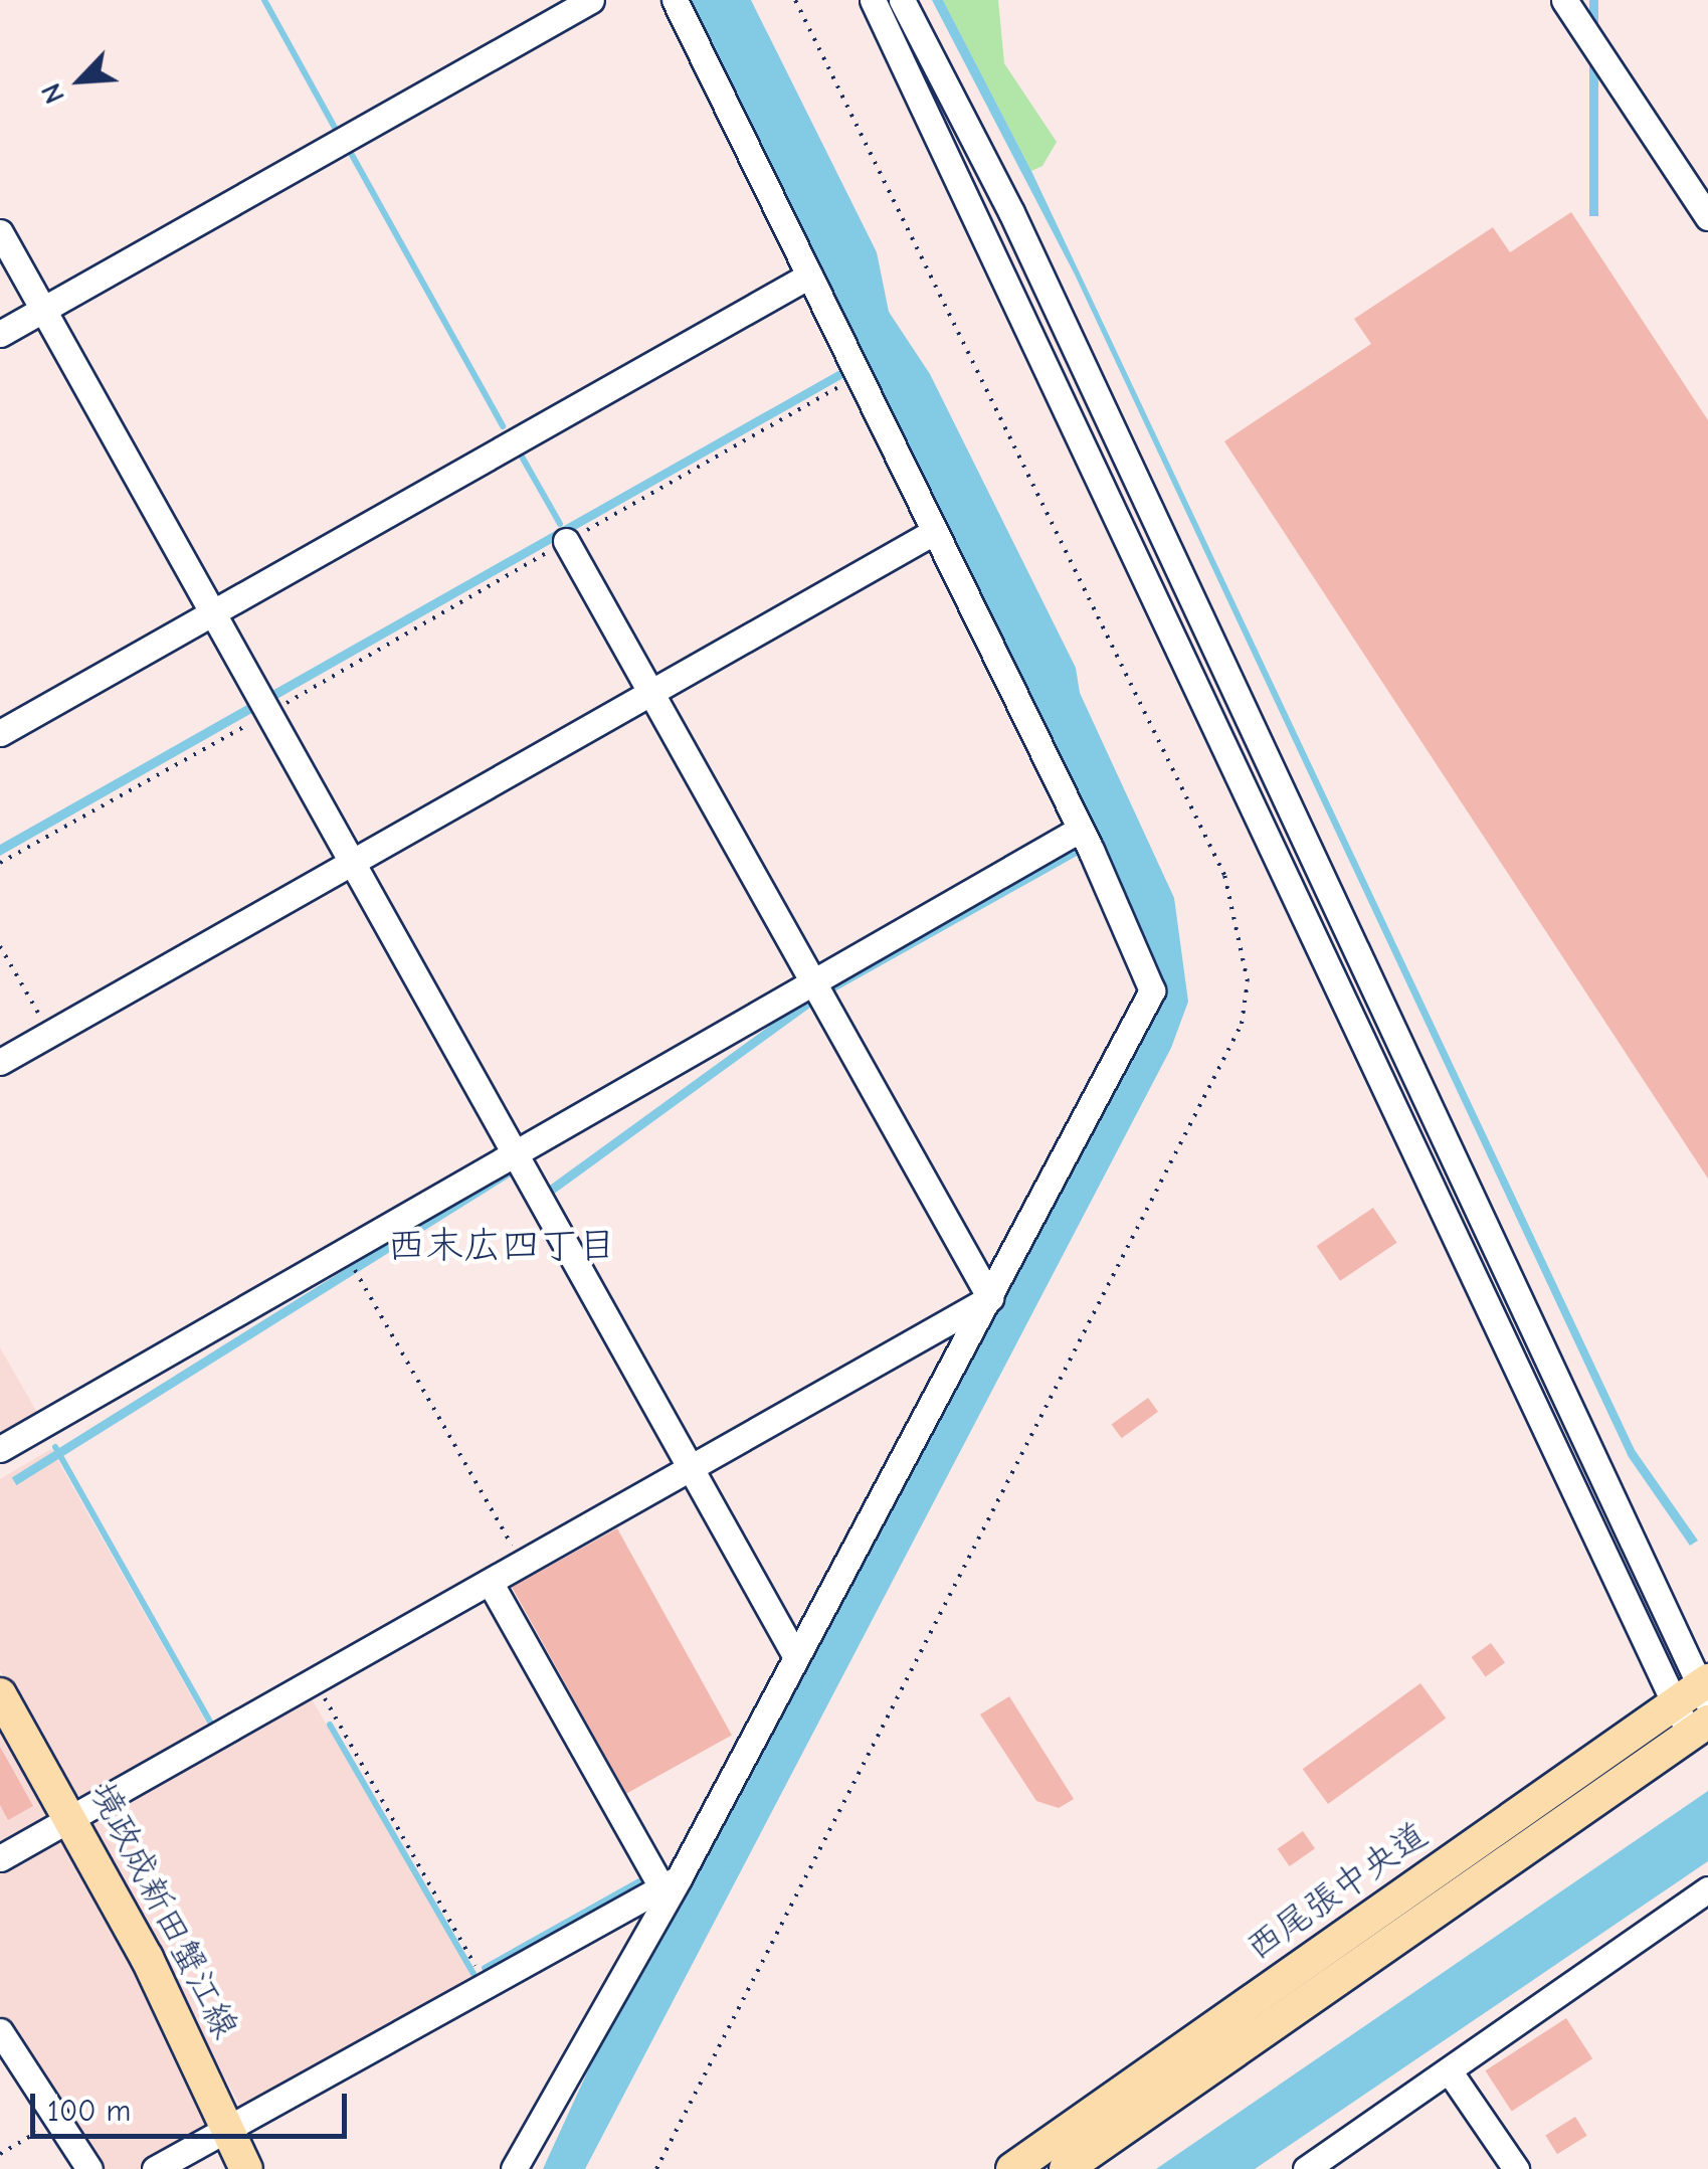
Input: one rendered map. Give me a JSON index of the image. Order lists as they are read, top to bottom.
{
  "streets": {
    "main road": ["西尾張中央道", "境政成新田蟹江線"]
  },
  "districts": ["西末広四丁目"],
  "scale_bar": "100 m",
  "north": "bottom left"
}
